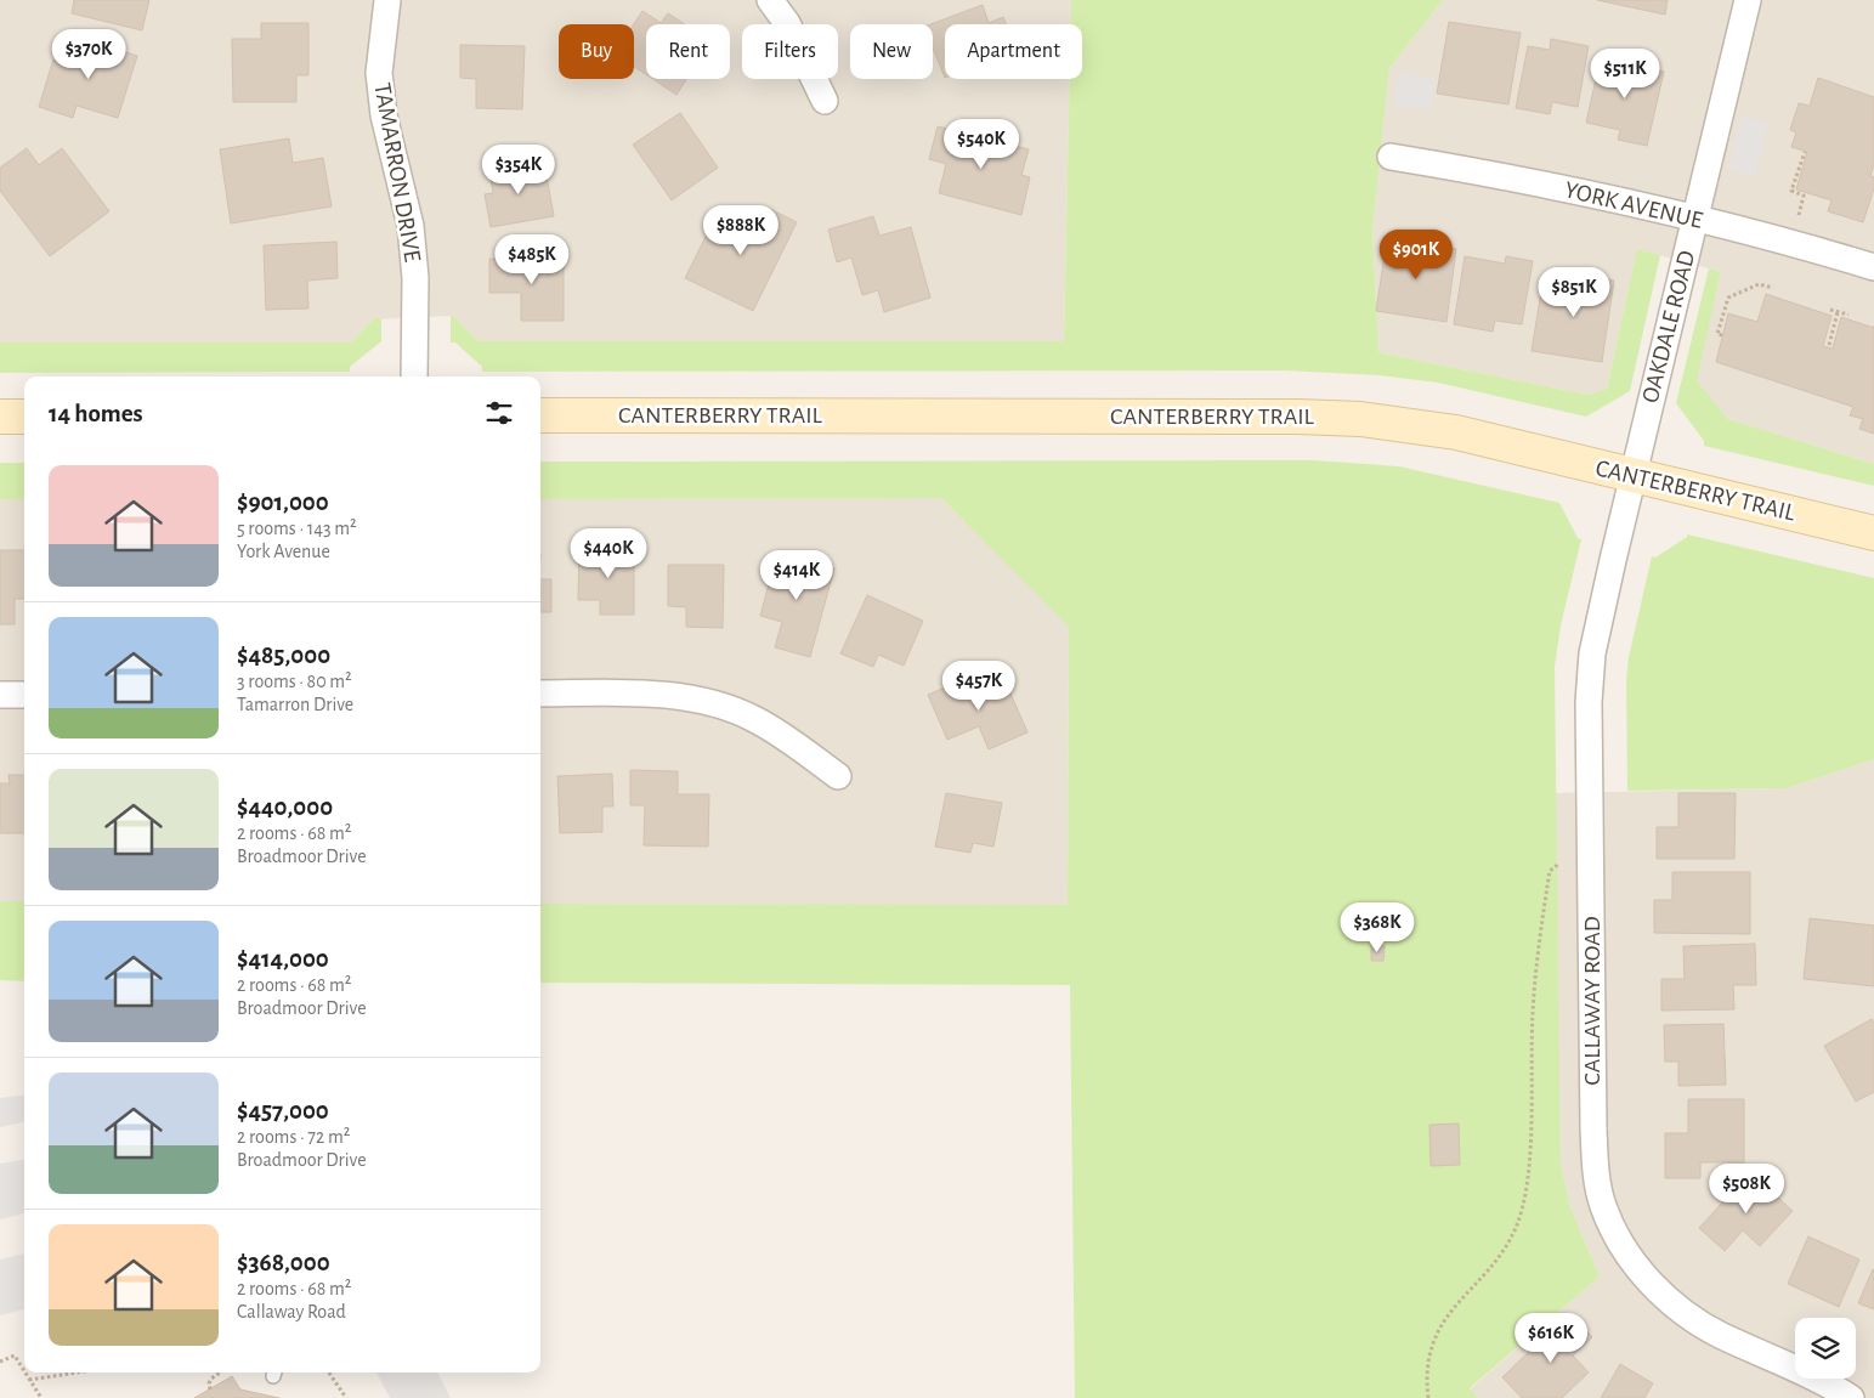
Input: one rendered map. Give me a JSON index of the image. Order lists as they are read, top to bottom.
{
  "streets": {
    "street": [
      "TAMARRON DRIVE",
      "YORK AVENUE",
      "OAKDALE ROAD",
      "CANTERBERRY TRAIL",
      "CALLAWAY ROAD"
    ]
  },
  "crossings": [
    ["YORK AVENUE", "OAKDALE ROAD"],
    ["OAKDALE ROAD", "CANTERBERRY TRAIL"],
    ["OAKDALE ROAD", "CALLAWAY ROAD"],
    ["CANTERBERRY TRAIL", "CALLAWAY ROAD"]
  ],
  "page": {
    "chip": [
      "Buy",
      "Rent",
      "Filters",
      "New",
      "Apartment"
    ],
    "price": [
      "$370K",
      "$511K",
      "$540K",
      "$354K",
      "$888K",
      "$901K",
      "$485K",
      "$851K",
      "$440K",
      "$414K",
      "$457K",
      "$368K",
      "$508K",
      "$616K"
    ],
    "heading": "14 homes",
    "list": [
      {
        "name": "$901,000",
        "note": "5 rooms · 143 m² · York Avenue"
      },
      {
        "name": "$485,000",
        "note": "3 rooms · 80 m² · Tamarron Drive"
      },
      {
        "name": "$440,000",
        "note": "2 rooms · 68 m² · Broadmoor Drive"
      },
      {
        "name": "$414,000",
        "note": "2 rooms · 68 m² · Broadmoor Drive"
      },
      {
        "name": "$457,000",
        "note": "2 rooms · 72 m² · Broadmoor Drive"
      },
      {
        "name": "$368,000",
        "note": "2 rooms · 68 m² · Callaway Road"
      }
    ]
  }
}
